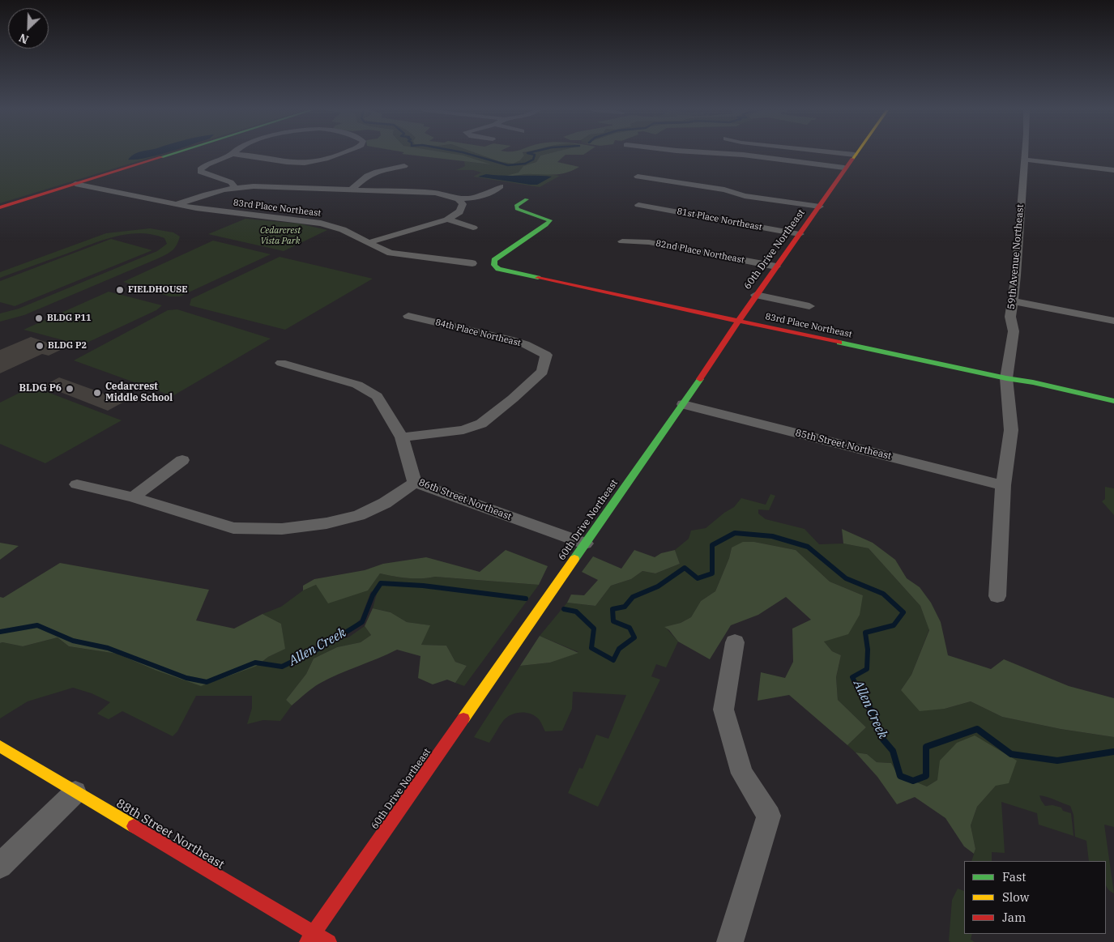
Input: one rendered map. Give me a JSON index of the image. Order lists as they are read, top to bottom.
{
  "streets": {
    "street": [
      "83rd Place Northeast",
      "81st Place Northeast",
      "60th Drive Northeast",
      "82nd Place Northeast",
      "59th Avenue Northeast",
      "84th Place Northeast",
      "85th Street Northeast",
      "86th Street Northeast",
      "88th Street Northeast"
    ]
  },
  "crossings": [
    ["83rd Place Northeast", "60th Drive Northeast"],
    ["83rd Place Northeast", "59th Avenue Northeast"],
    ["81st Place Northeast", "60th Drive Northeast"],
    ["60th Drive Northeast", "82nd Place Northeast"],
    ["60th Drive Northeast", "85th Street Northeast"],
    ["60th Drive Northeast", "86th Street Northeast"],
    ["60th Drive Northeast", "88th Street Northeast"],
    ["59th Avenue Northeast", "85th Street Northeast"],
    ["84th Place Northeast", "86th Street Northeast"]
  ],
  "water": ["Allen Creek"],
  "parks": ["Cedarcrest Vista Park"],
  "places": [
    "FIELDHOUSE",
    "BLDG P11",
    "BLDG P2",
    "BLDG P6",
    "Cedarcrest Middle School"
  ],
  "legend": ["Fast", "Slow", "Jam"],
  "north": "bottom left"
}
